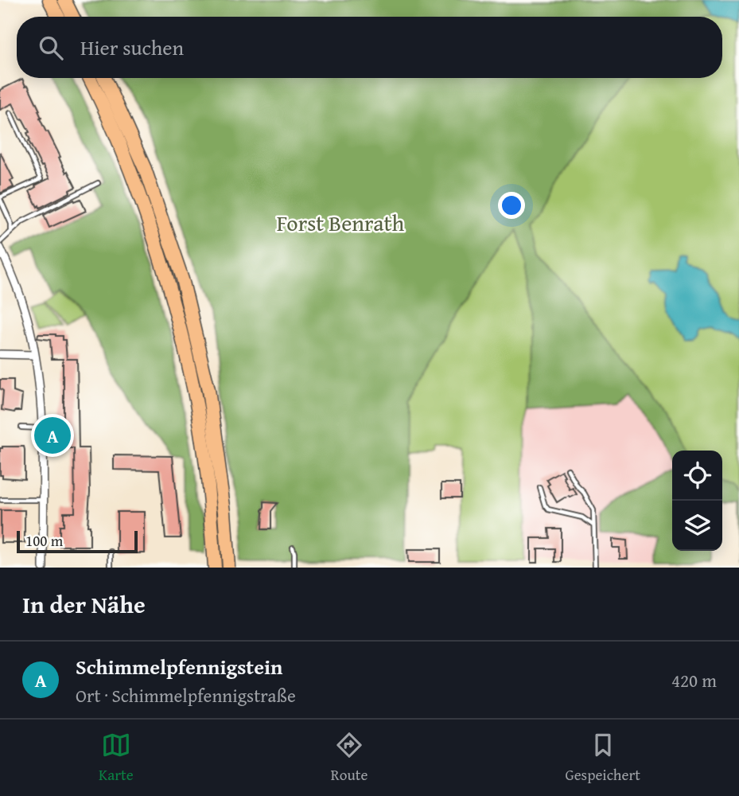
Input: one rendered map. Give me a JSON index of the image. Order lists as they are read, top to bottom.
{
  "parks": ["Forst Benrath"],
  "scale_bar": "100 m",
  "page": {
    "search": "Hier suchen",
    "pins": "A",
    "scale": "100 m",
    "heading": "In der Nähe",
    "list": [
      {
        "mark": "A",
        "name": "Schimmelpfennigstein",
        "note": "Ort · Schimmelpfennigstraße",
        "value": "420 m"
      }
    ],
    "nav": ["Karte", "Route", "Gespeichert"]
  }
}
